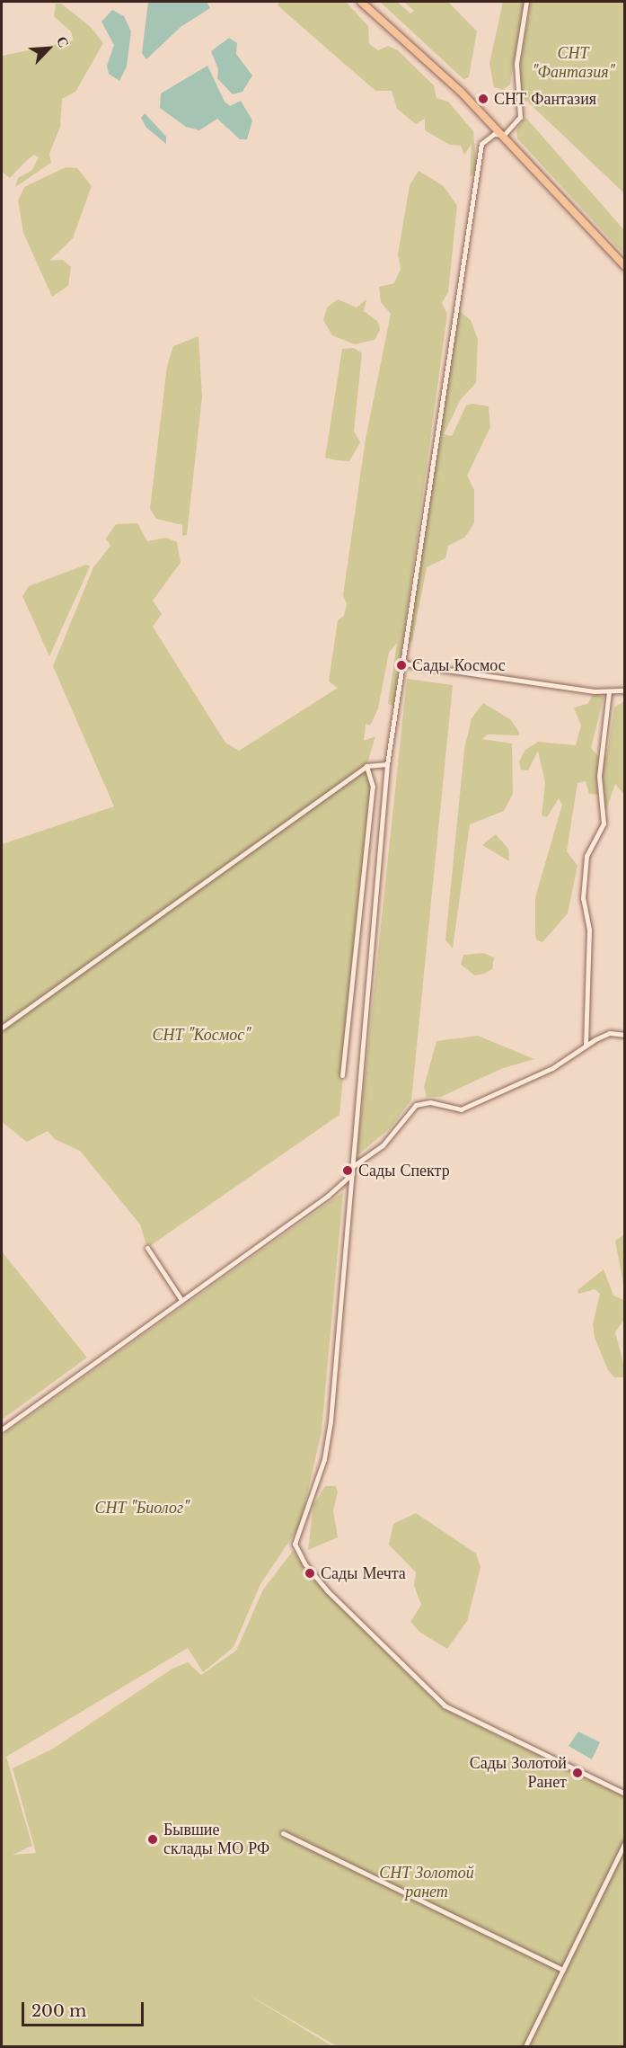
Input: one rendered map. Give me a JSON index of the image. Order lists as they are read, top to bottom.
{
  "parks": [
    "СНТ \"Фантазия\"",
    "СНТ \"Космос\"",
    "СНТ \"Биолог\"",
    "СНТ Золотой ранет"
  ],
  "places": [
    "СНТ Фантазия",
    "Сады Космос",
    "Сады Спектр",
    "Сады Мечта",
    "Сады Золотой Ранет",
    "Бывшие склады МО РФ"
  ],
  "scale_bar": "200 m",
  "north": "top right"
}
